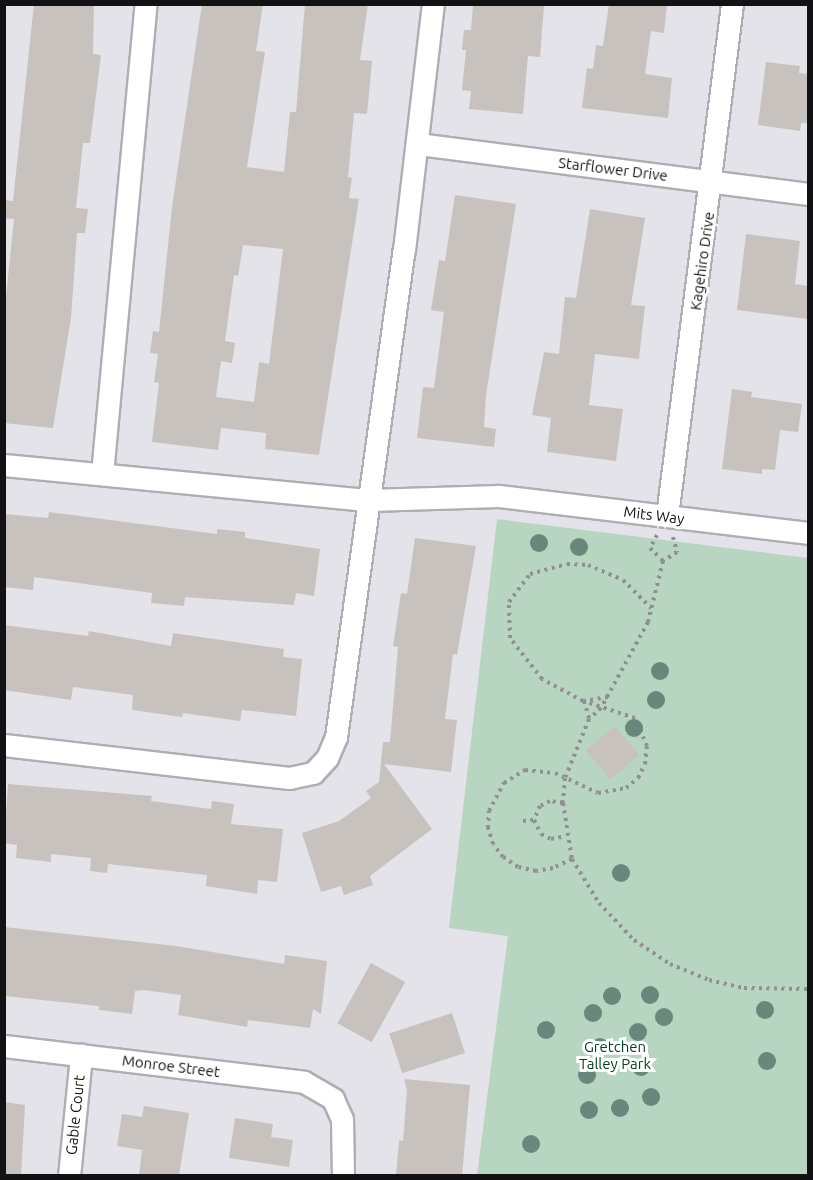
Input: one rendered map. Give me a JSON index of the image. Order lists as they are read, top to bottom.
{
  "streets": {
    "street": [
      "Starflower Drive",
      "Kagehiro Drive",
      "Mits Way",
      "Monroe Street",
      "Gable Court"
    ]
  },
  "crossings": [
    ["Starflower Drive", "Kagehiro Drive"],
    ["Kagehiro Drive", "Mits Way"],
    ["Monroe Street", "Gable Court"]
  ],
  "parks": ["Gretchen Talley Park"]
}
